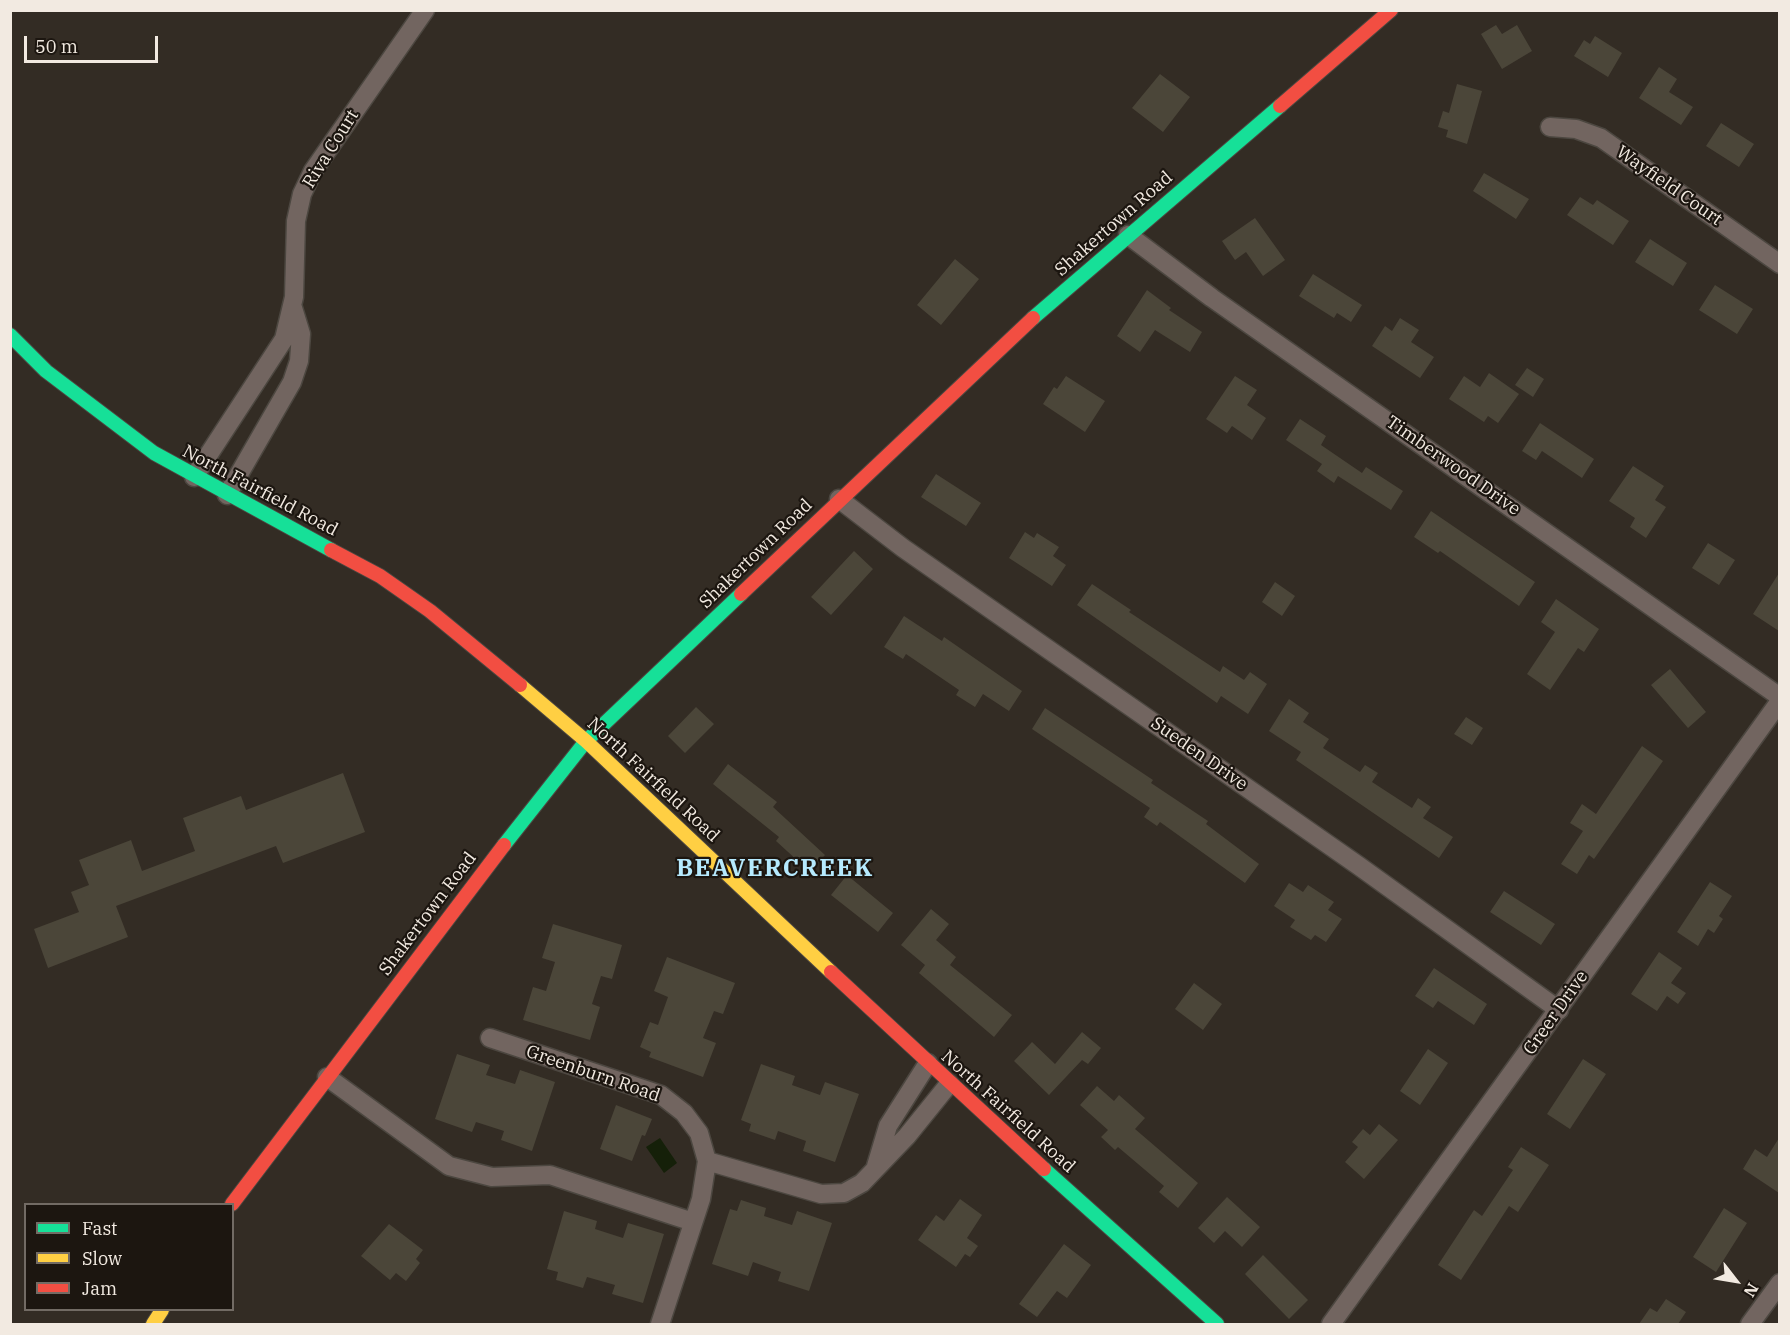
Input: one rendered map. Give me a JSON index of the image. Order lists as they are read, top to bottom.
{
  "streets": {
    "street": [
      "Riva Court",
      "Wayfield Court",
      "Shakertown Road",
      "Timberwood Drive",
      "North Fairfield Road",
      "Sueden Drive",
      "Greer Drive",
      "Greenburn Road"
    ]
  },
  "crossings": [
    ["Riva Court", "North Fairfield Road"],
    ["Shakertown Road", "Timberwood Drive"],
    ["Shakertown Road", "North Fairfield Road"],
    ["Shakertown Road", "Sueden Drive"],
    ["Timberwood Drive", "Greer Drive"],
    ["Sueden Drive", "Greer Drive"]
  ],
  "districts": ["BEAVERCREEK"],
  "legend": ["Fast", "Slow", "Jam"],
  "scale_bar": "50 m",
  "north": "bottom right"
}
